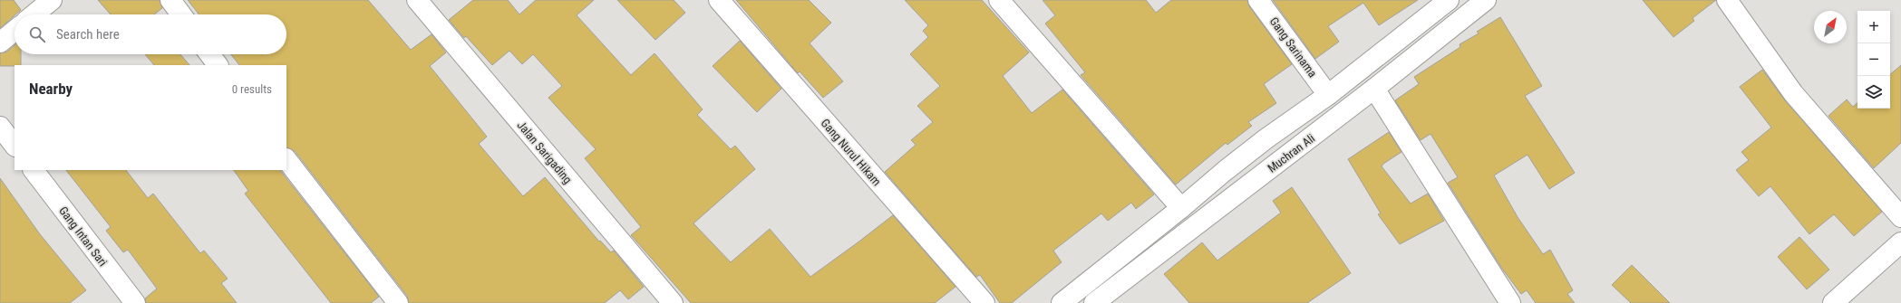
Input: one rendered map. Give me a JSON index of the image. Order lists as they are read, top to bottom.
{
  "streets": {
    "street": [
      "Gang Sarinama",
      "Jalan Sarigading",
      "Gang Nurul Hikam",
      "Muchran Ali",
      "Gang Intan Sari"
    ]
  },
  "north": "top right",
  "page": {
    "map_buttons": ["+", "−"],
    "search": "Search here",
    "heading": ["Nearby", "0 results"]
  }
}
